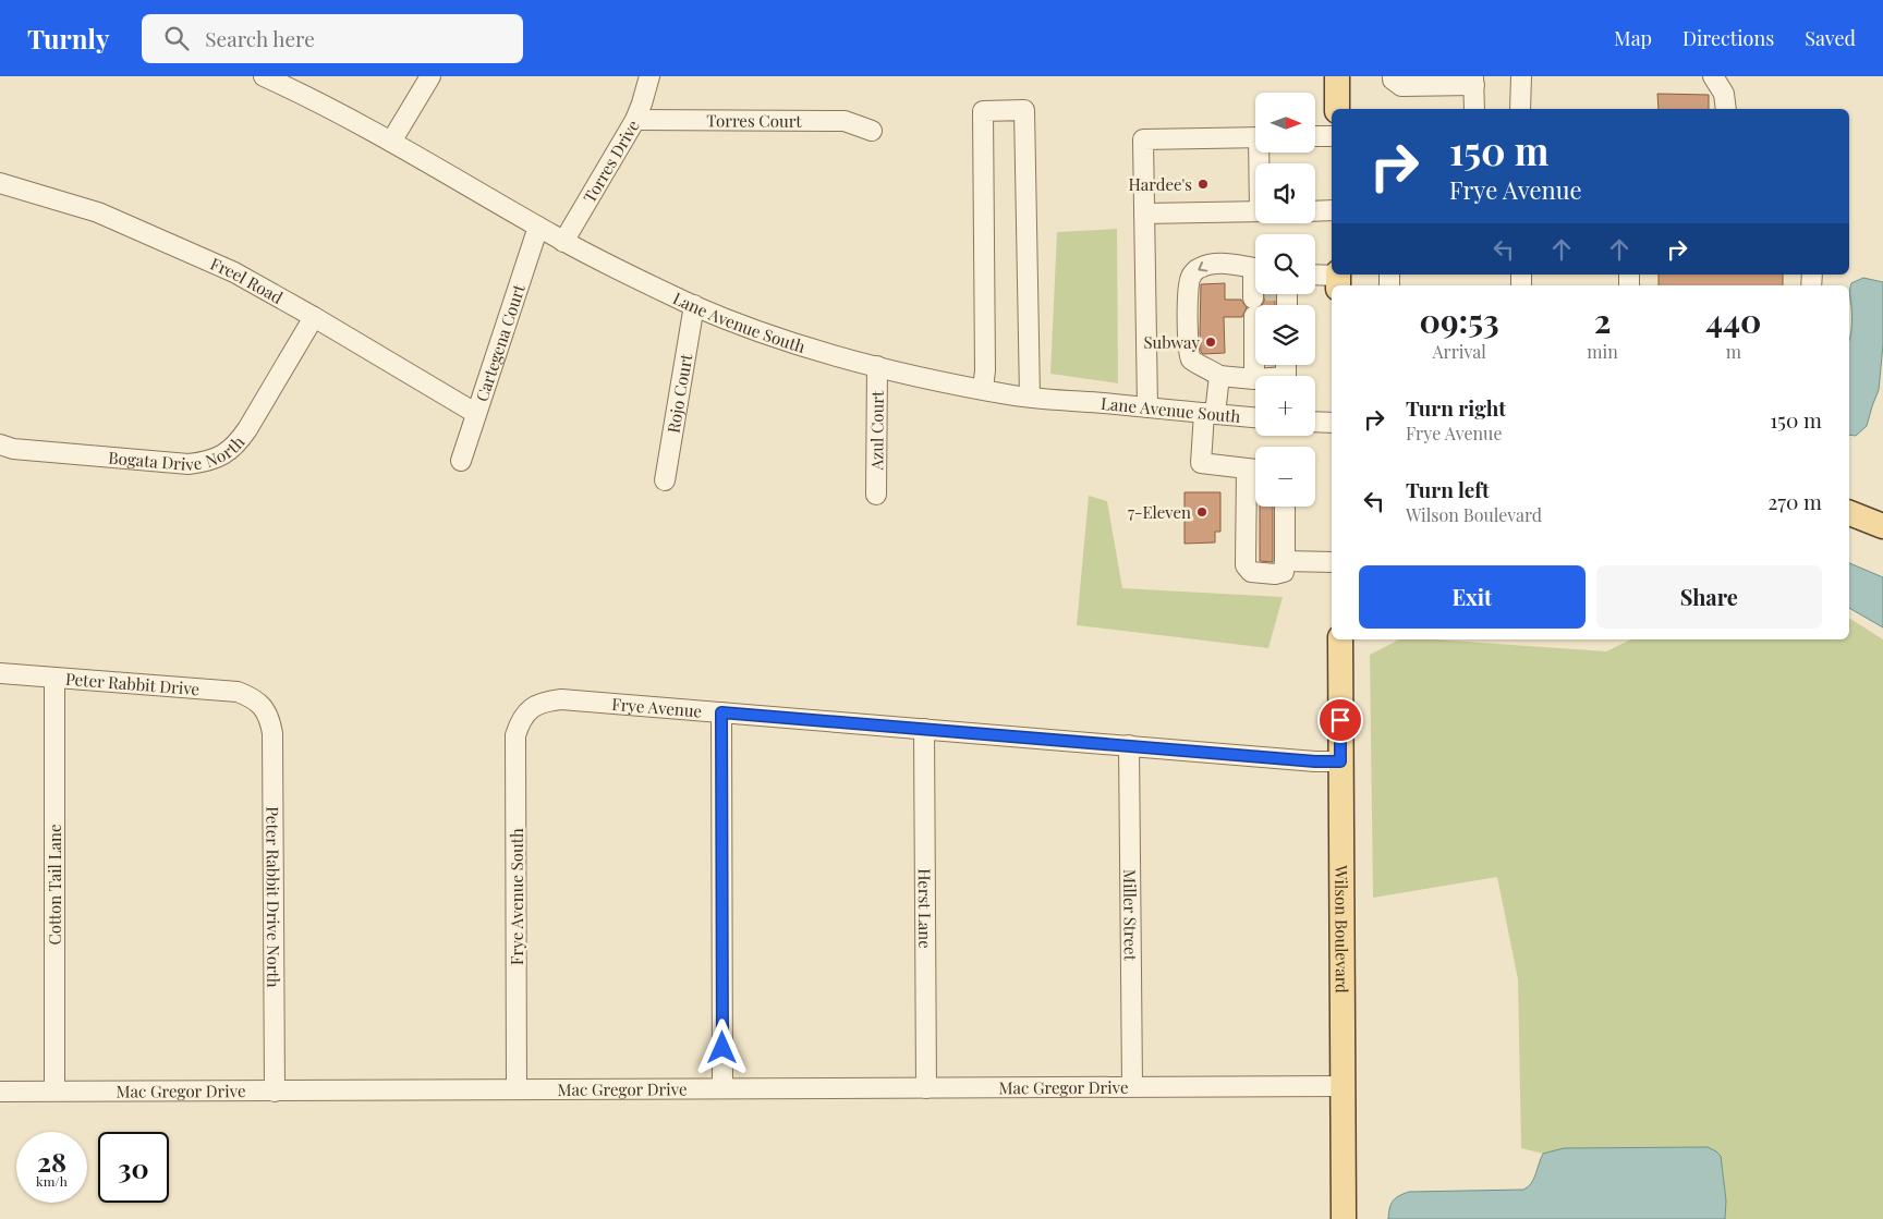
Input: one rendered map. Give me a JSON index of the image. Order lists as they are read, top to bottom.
{
  "streets": {
    "main road": ["Wilson Boulevard"],
    "street": [
      "Torres Court",
      "Torres Drive",
      "Freel Road",
      "Lane Avenue South",
      "Cartegena Court",
      "Rojo Court",
      "Azul Court",
      "Bogata Drive North",
      "Peter Rabbit Drive",
      "Frye Avenue",
      "Cotton Tail Lane",
      "Frye Avenue South",
      "Peter Rabbit Drive North",
      "Herst Lane",
      "Miller Street",
      "Mac Gregor Drive"
    ]
  },
  "crossings": [
    ["Torres Court", "Torres Drive"],
    ["Torres Drive", "Lane Avenue South"],
    ["Freel Road", "Cartegena Court"],
    ["Freel Road", "Bogata Drive North"],
    ["Lane Avenue South", "Cartegena Court"],
    ["Lane Avenue South", "Rojo Court"],
    ["Lane Avenue South", "Azul Court"],
    ["Peter Rabbit Drive", "Cotton Tail Lane"],
    ["Peter Rabbit Drive", "Peter Rabbit Drive North"],
    ["Frye Avenue", "Frye Avenue South"],
    ["Frye Avenue", "Herst Lane"],
    ["Frye Avenue", "Miller Street"],
    ["Frye Avenue", "Wilson Boulevard"],
    ["Cotton Tail Lane", "Mac Gregor Drive"],
    ["Frye Avenue South", "Mac Gregor Drive"],
    ["Peter Rabbit Drive North", "Mac Gregor Drive"],
    ["Herst Lane", "Mac Gregor Drive"],
    ["Miller Street", "Mac Gregor Drive"],
    ["Wilson Boulevard", "Mac Gregor Drive"]
  ],
  "places": ["Hardee's", "Subway", "7-Eleven"],
  "north": "right",
  "page": {
    "header": "Turnly",
    "search": "Search here",
    "nav": ["Map", "Directions", "Saved"],
    "map_buttons": ["+", "−"],
    "turn": ["150 m", "Frye Avenue"],
    "eta": [
      "09:53",
      "Arrival",
      "2",
      "min",
      "440",
      "m"
    ],
    "list": [
      {
        "name": "Turn right",
        "note": "Frye Avenue",
        "value": "150 m"
      },
      {
        "name": "Turn left",
        "note": "Wilson Boulevard",
        "value": "270 m"
      }
    ],
    "buttons": ["Exit", "Share"],
    "speed": "28 km/h",
    "limit": "30"
  }
}
